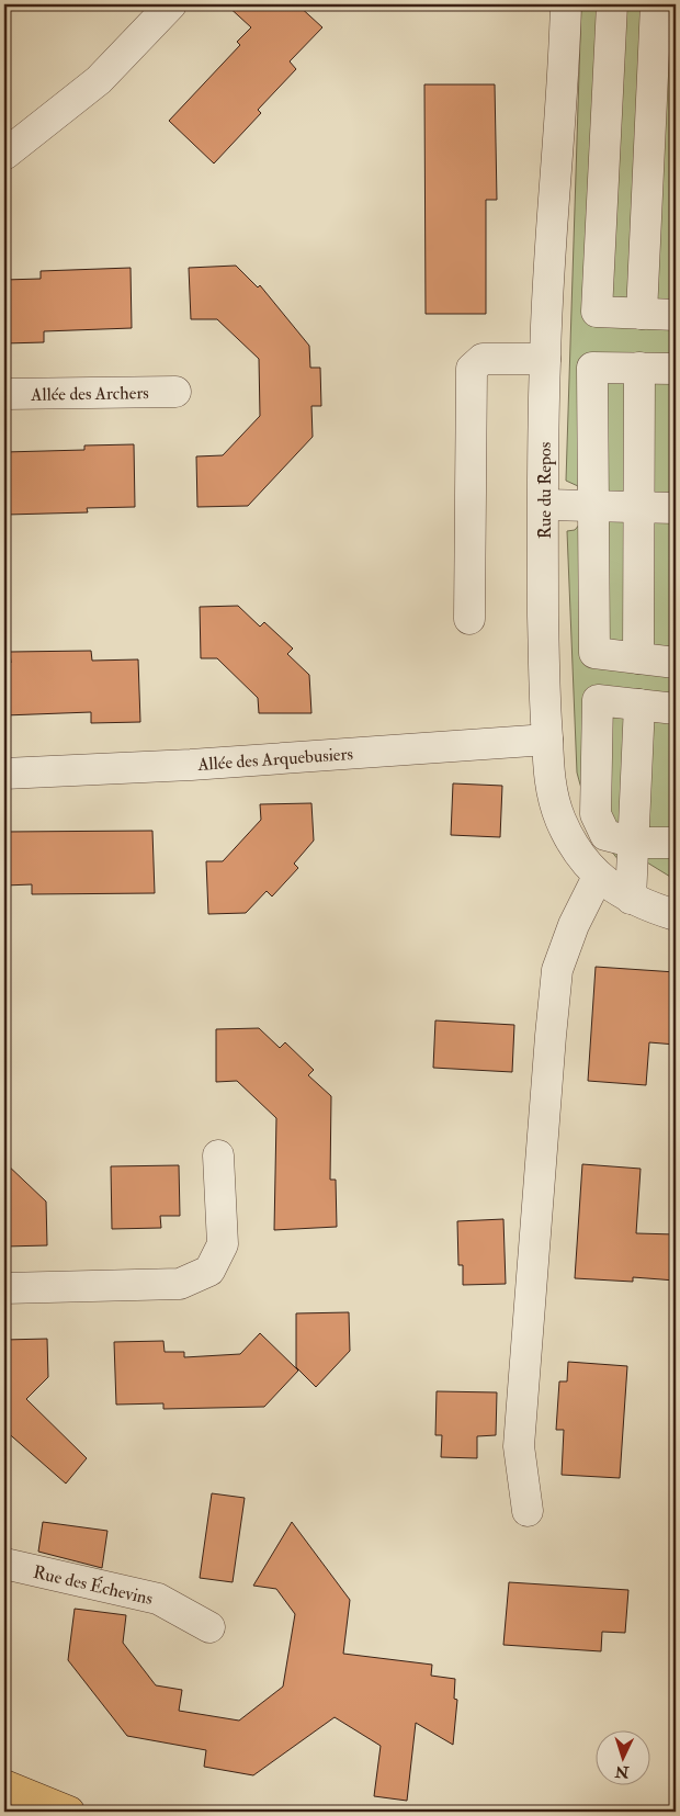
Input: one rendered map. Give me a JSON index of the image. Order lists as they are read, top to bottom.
{
  "streets": {
    "street": [
      "Allée des Archers",
      "Rue du Repos",
      "Allée des Arquebusiers",
      "Rue des Échevins"
    ]
  },
  "crossings": [
    ["Rue du Repos", "Allée des Arquebusiers"]
  ],
  "north": "bottom"
}
